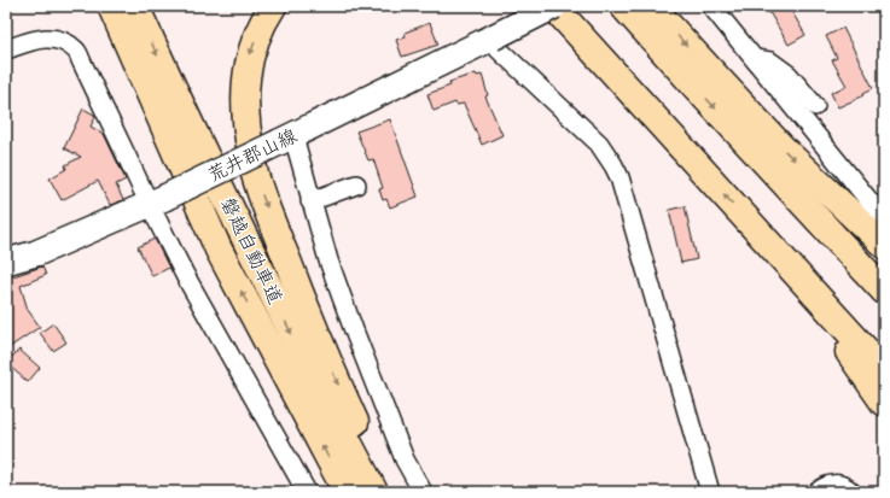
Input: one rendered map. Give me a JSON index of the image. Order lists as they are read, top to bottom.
{
  "streets": {
    "highway": ["磐越自動車道"],
    "main road": ["荒井郡山線"]
  }
}
